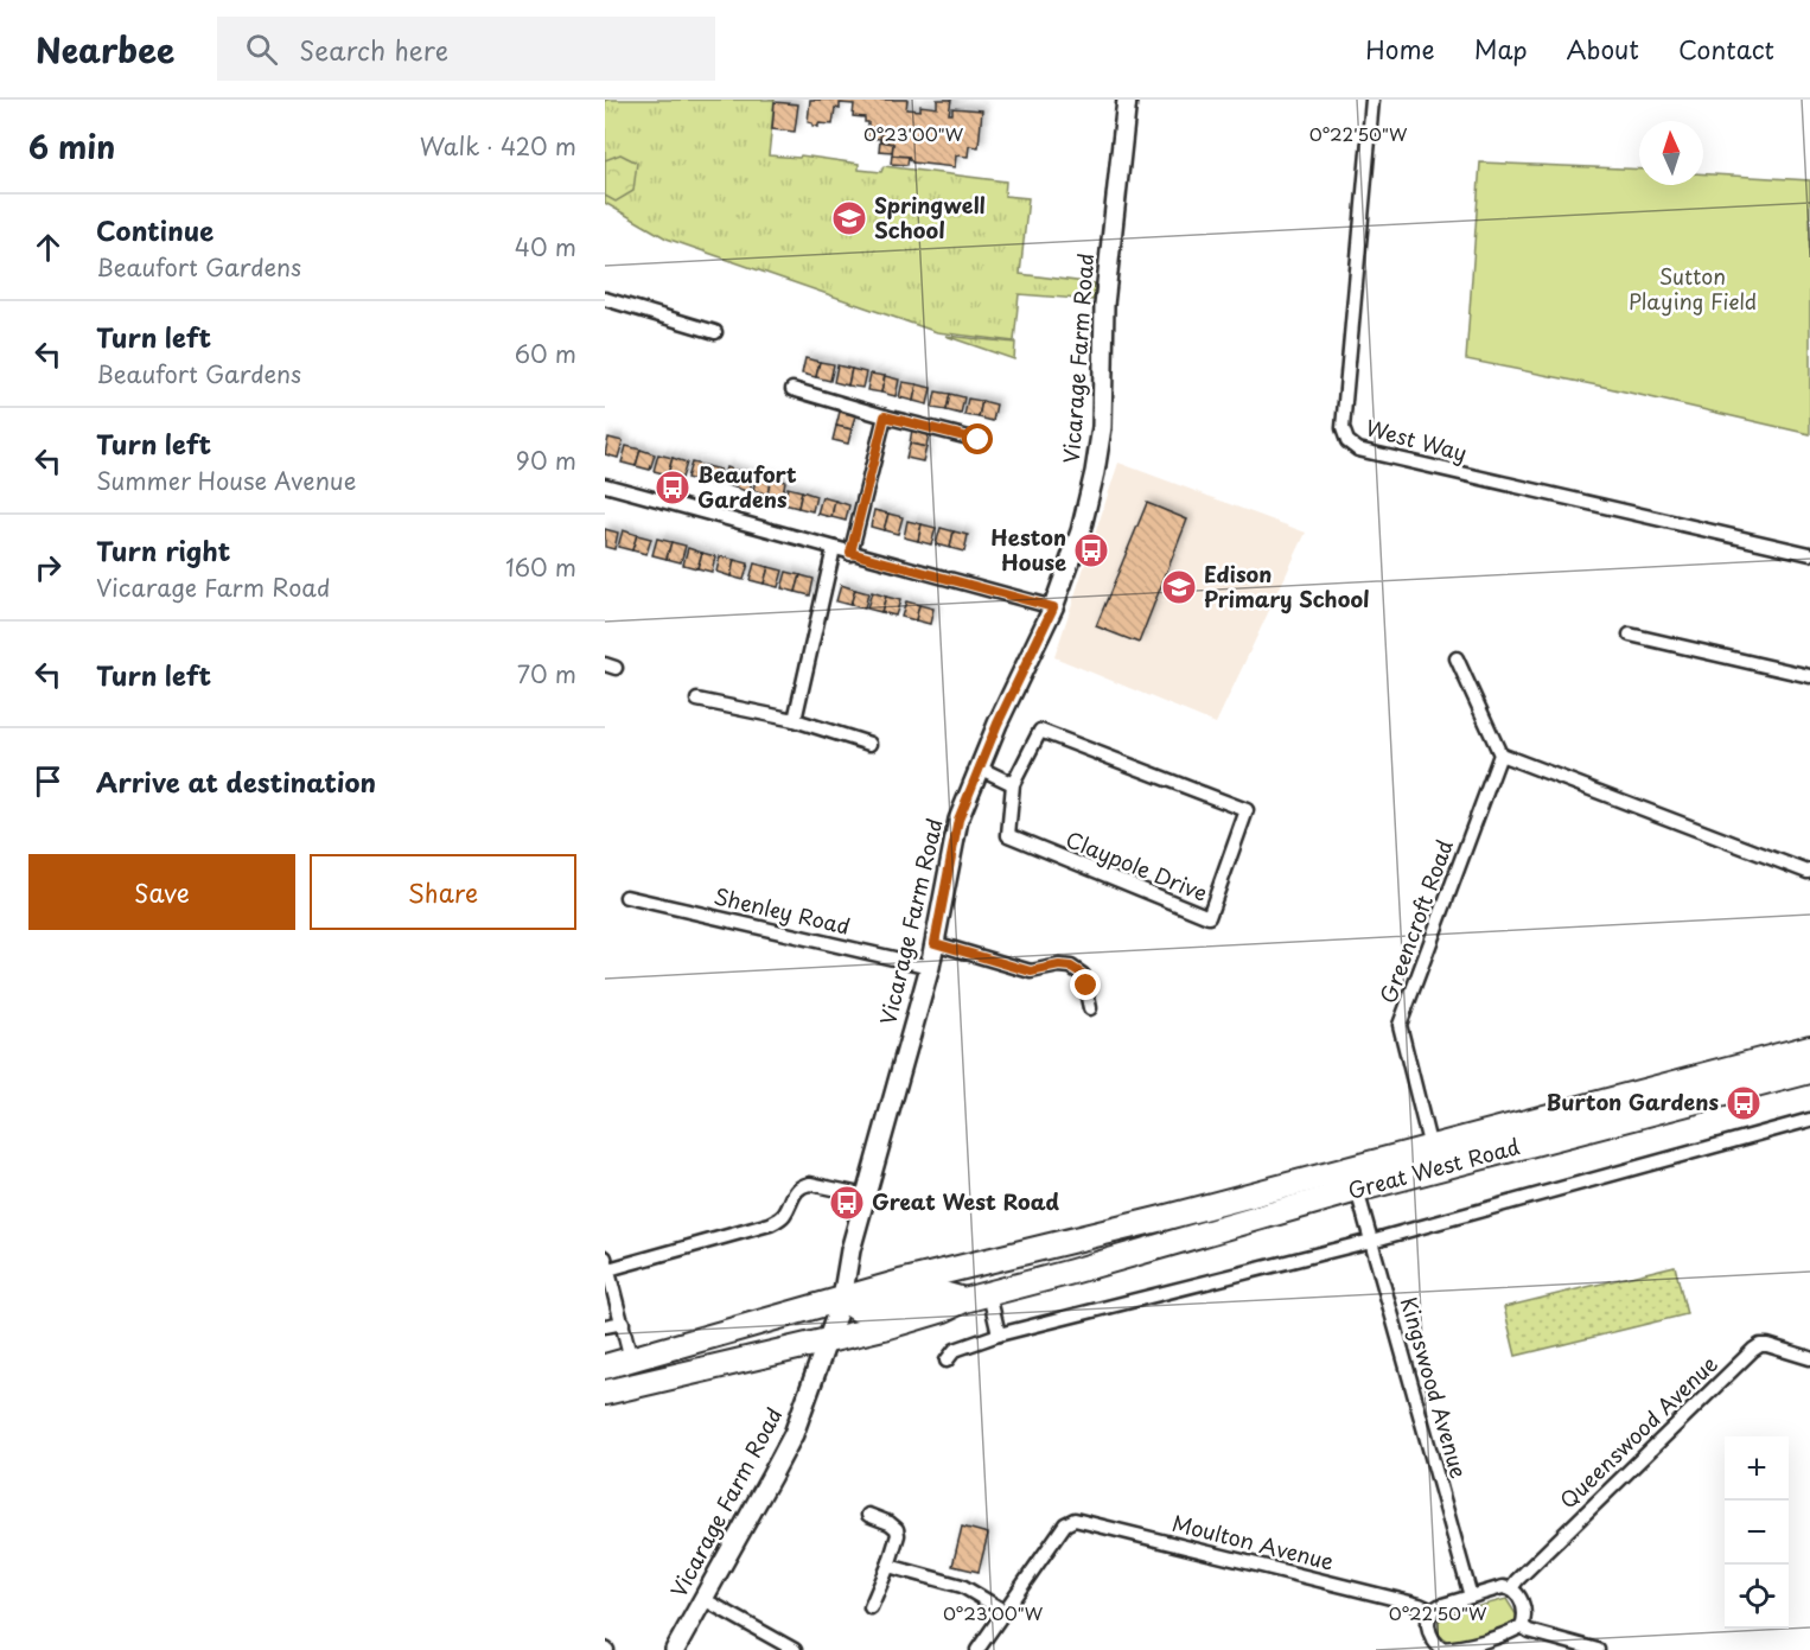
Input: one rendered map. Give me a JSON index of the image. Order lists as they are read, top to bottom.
{
  "streets": {
    "highway": ["Great West Road"],
    "street": [
      "Vicarage Farm Road",
      "West Way",
      "Claypole Drive",
      "Shenley Road",
      "Greencroft Road",
      "Kingswood Avenue",
      "Queenswood Avenue",
      "Moulton Avenue"
    ]
  },
  "crossings": [
    ["Vicarage Farm Road", "Shenley Road"],
    ["Vicarage Farm Road", "Great West Road"],
    ["Greencroft Road", "Great West Road"],
    ["Great West Road", "Kingswood Avenue"]
  ],
  "parks": ["Sutton Playing Field"],
  "places": {
    "school or university": ["Springwell School", "Edison Primary School"],
    "bus stop": [
      "Beaufort Gardens",
      "Heston House",
      "Burton Gardens",
      "Great West Road"
    ]
  },
  "north": "top",
  "page": {
    "header": "Nearbee",
    "search": "Search here",
    "nav": [
      "Home",
      "Map",
      "About",
      "Contact"
    ],
    "heading": ["6 min", "Walk · 420 m"],
    "list": [
      ["Continue", "Beaufort Gardens", "40 m"],
      ["Turn left", "Beaufort Gardens", "60 m"],
      ["Turn left", "Summer House Avenue", "90 m"],
      ["Turn right", "Vicarage Farm Road", "160 m"],
      ["Turn left", "70 m"],
      "Arrive at destination"
    ],
    "buttons": ["Save", "Share"],
    "map_buttons": ["+", "−"]
  },
  "coordinates": ["0°23'00\"W", "0°22'50\"W"]
}
